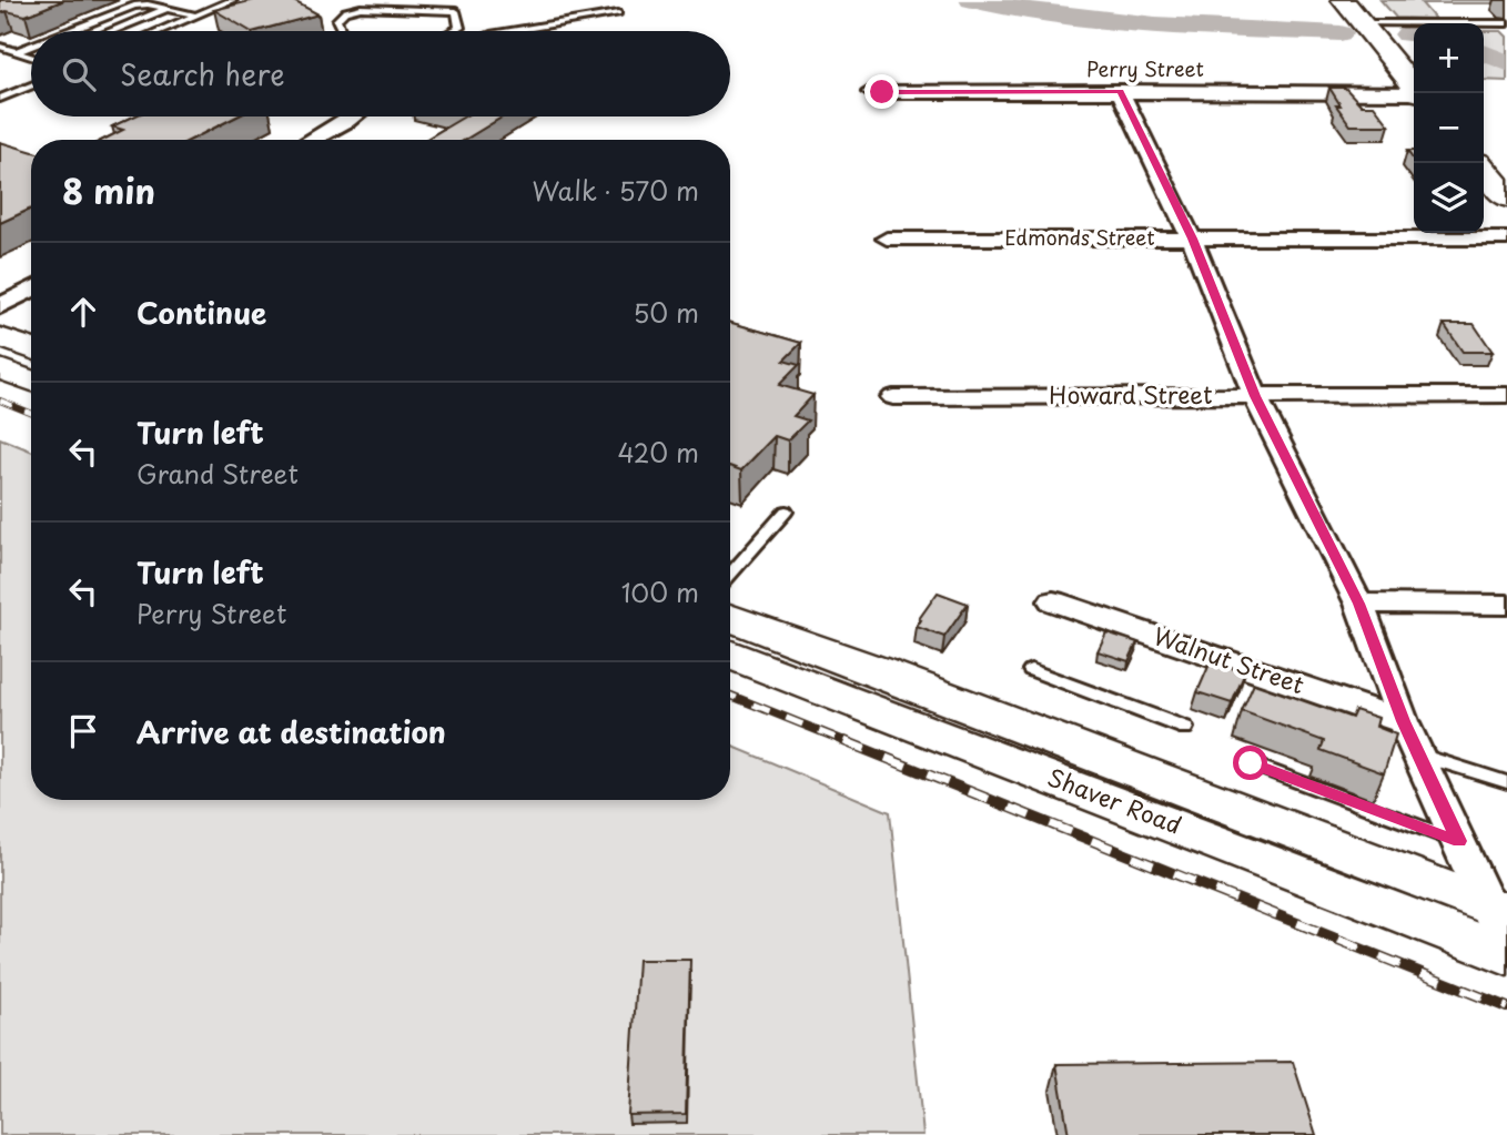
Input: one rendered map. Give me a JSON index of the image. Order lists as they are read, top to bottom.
{
  "streets": {
    "main road": ["Shaver Road"],
    "street": [
      "Perry Street",
      "Edmonds Street",
      "Howard Street",
      "Walnut Street"
    ]
  },
  "page": {
    "map_buttons": ["+", "−"],
    "search": "Search here",
    "heading": ["8 min", "Walk · 570 m"],
    "list": [
      ["Continue", "50 m"],
      ["Turn left", "Grand Street", "420 m"],
      ["Turn left", "Perry Street", "100 m"],
      "Arrive at destination"
    ]
  }
}
